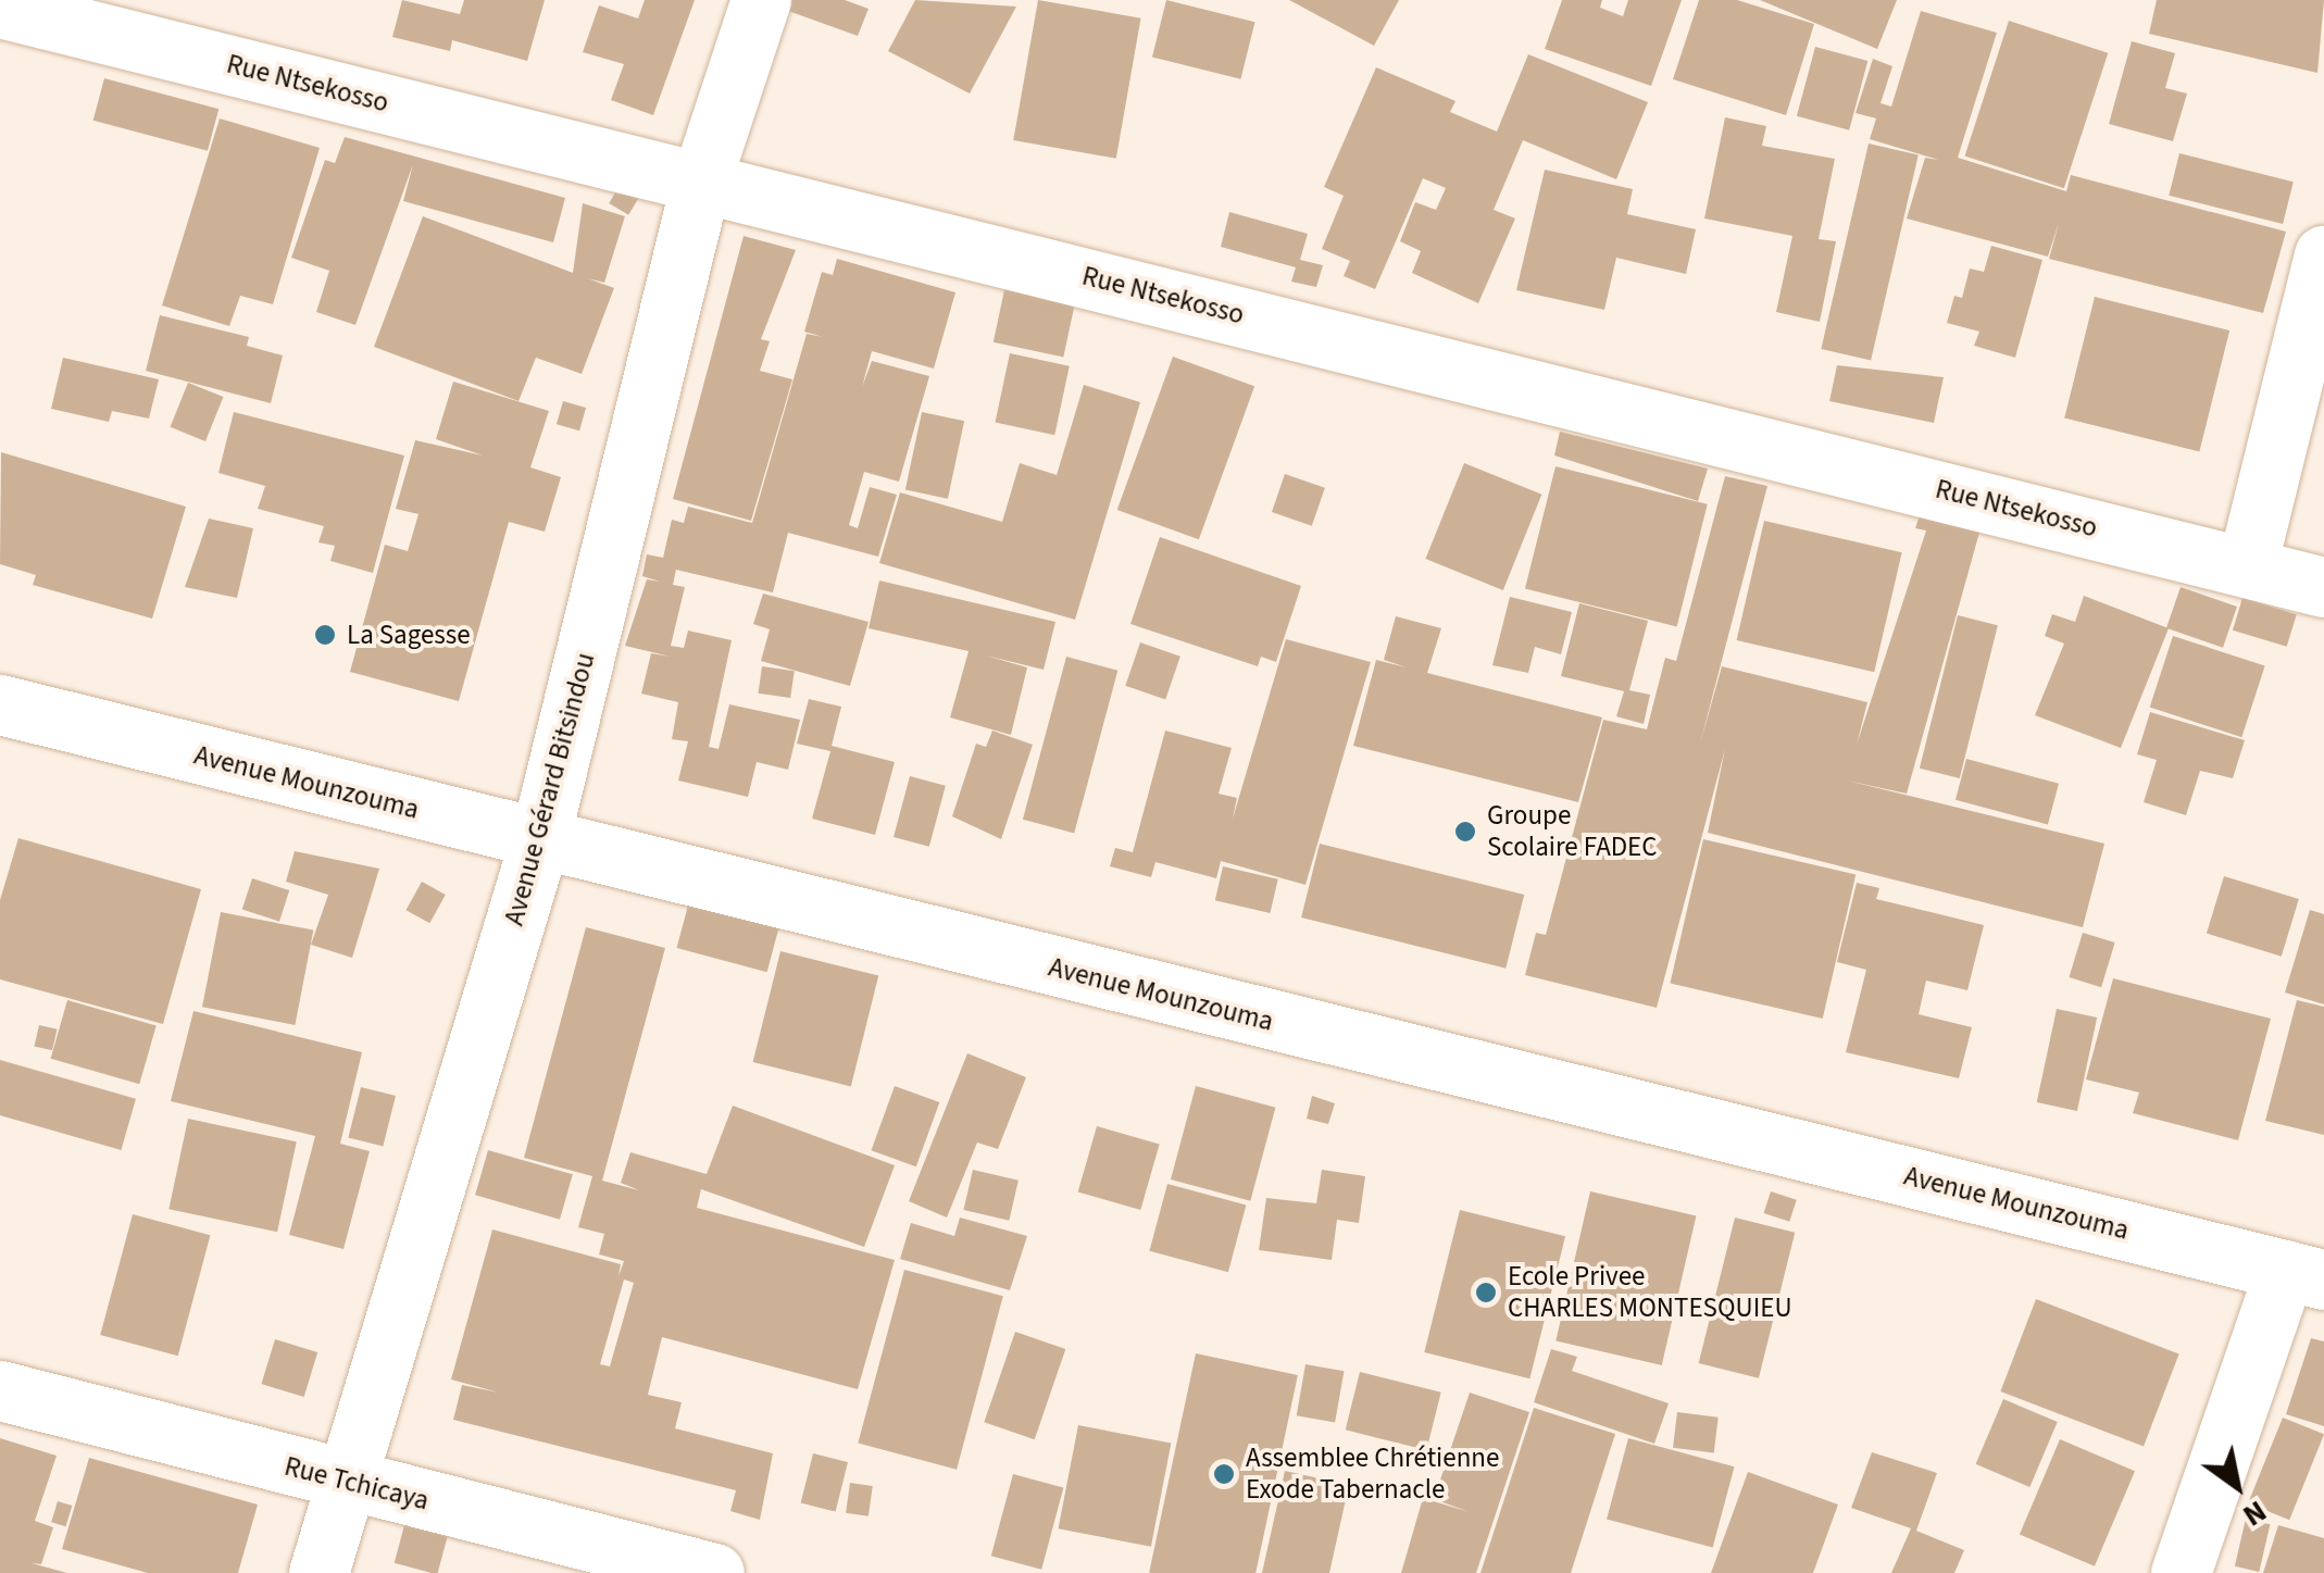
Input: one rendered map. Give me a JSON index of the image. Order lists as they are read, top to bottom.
{
  "streets": {
    "street": [
      "Rue Ntsekosso",
      "Avenue Mounzouma",
      "Avenue Gérard Bitsindou",
      "Rue Tchicaya"
    ]
  },
  "crossings": [
    ["Rue Ntsekosso", "Avenue Gérard Bitsindou"],
    ["Avenue Mounzouma", "Avenue Gérard Bitsindou"],
    ["Avenue Gérard Bitsindou", "Rue Tchicaya"]
  ],
  "places": [
    "La Sagesse",
    "Groupe Scolaire FADEC",
    "Ecole Privee CHARLES MONTESQUIEU",
    "Assemblee Chrétienne Exode Tabernacle"
  ],
  "north": "bottom right"
}
